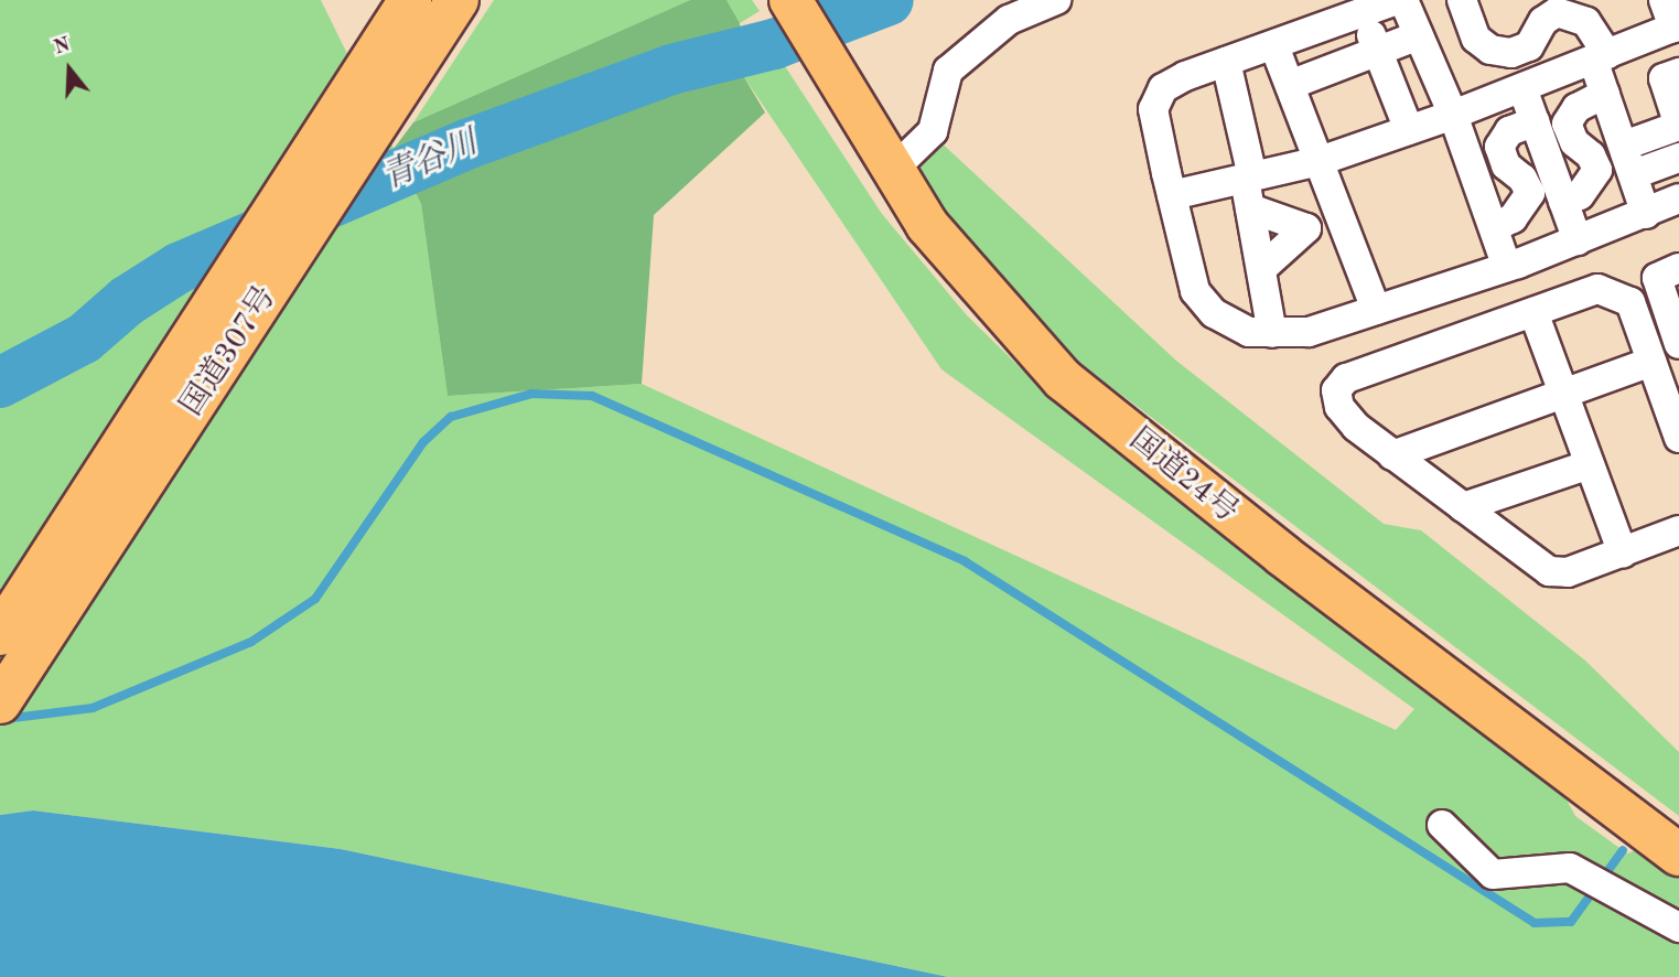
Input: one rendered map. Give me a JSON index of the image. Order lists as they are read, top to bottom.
{
  "streets": {
    "highway": ["国道307号", "国道24号"]
  },
  "water": ["青谷川"],
  "north": "top"
}
